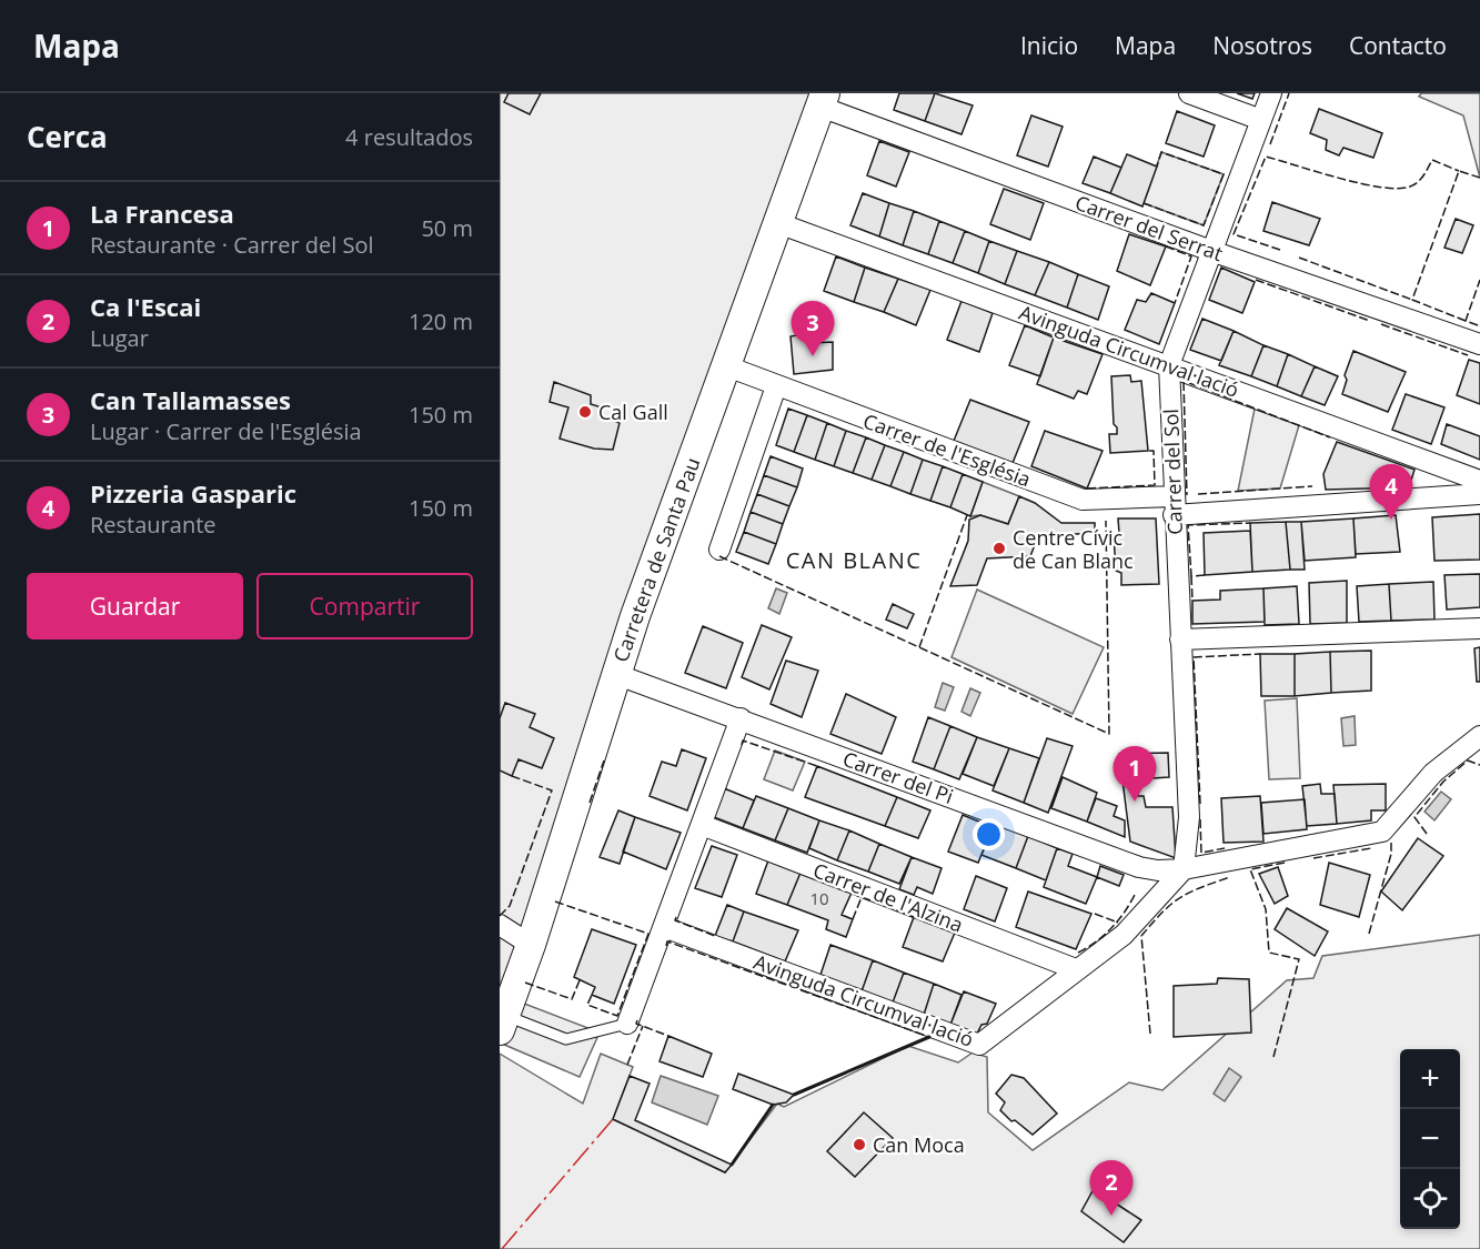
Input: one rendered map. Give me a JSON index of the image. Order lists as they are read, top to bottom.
{
  "streets": {
    "main road": ["Carretera de Santa Pau"],
    "street": [
      "Carrer del Serrat",
      "Avinguda Circumval·lació",
      "Carrer de l'Església",
      "Carrer del Sol",
      "Carrer del Pi",
      "Carrer de l'Alzina"
    ]
  },
  "crossings": [
    ["Carrer del Serrat", "Carrer del Sol"],
    ["Carrer del Serrat", "Carretera de Santa Pau"],
    ["Avinguda Circumval·lació", "Carrer del Sol"],
    ["Avinguda Circumval·lació", "Carretera de Santa Pau"],
    ["Avinguda Circumval·lació", "Carrer del Pi"],
    ["Avinguda Circumval·lació", "Carrer de l'Alzina"],
    ["Carrer de l'Església", "Carrer del Sol"],
    ["Carrer de l'Església", "Carretera de Santa Pau"],
    ["Carrer del Sol", "Carrer del Pi"],
    ["Carretera de Santa Pau", "Carrer del Pi"]
  ],
  "districts": ["CAN BLANC"],
  "places": ["Cal Gall", "Centre Cívic de Can Blanc", "Can Moca"],
  "house_numbers": ["10"],
  "page": {
    "header": "Mapa",
    "nav": [
      "Inicio",
      "Mapa",
      "Nosotros",
      "Contacto"
    ],
    "heading": ["Cerca", "4 resultados"],
    "list": [
      {
        "mark": "1",
        "name": "La Francesa",
        "note": "Restaurante · Carrer del Sol",
        "value": "50 m"
      },
      {
        "mark": "2",
        "name": "Ca l'Escai",
        "note": "Lugar",
        "value": "120 m"
      },
      {
        "mark": "3",
        "name": "Can Tallamasses",
        "note": "Lugar · Carrer de l'Església",
        "value": "150 m"
      },
      {
        "mark": "4",
        "name": "Pizzeria Gasparic",
        "note": "Restaurante",
        "value": "150 m"
      }
    ],
    "pins": [
      "3",
      "4",
      "1",
      "2"
    ],
    "buttons": ["Guardar", "Compartir"],
    "map_buttons": ["+", "−"]
  }
}
